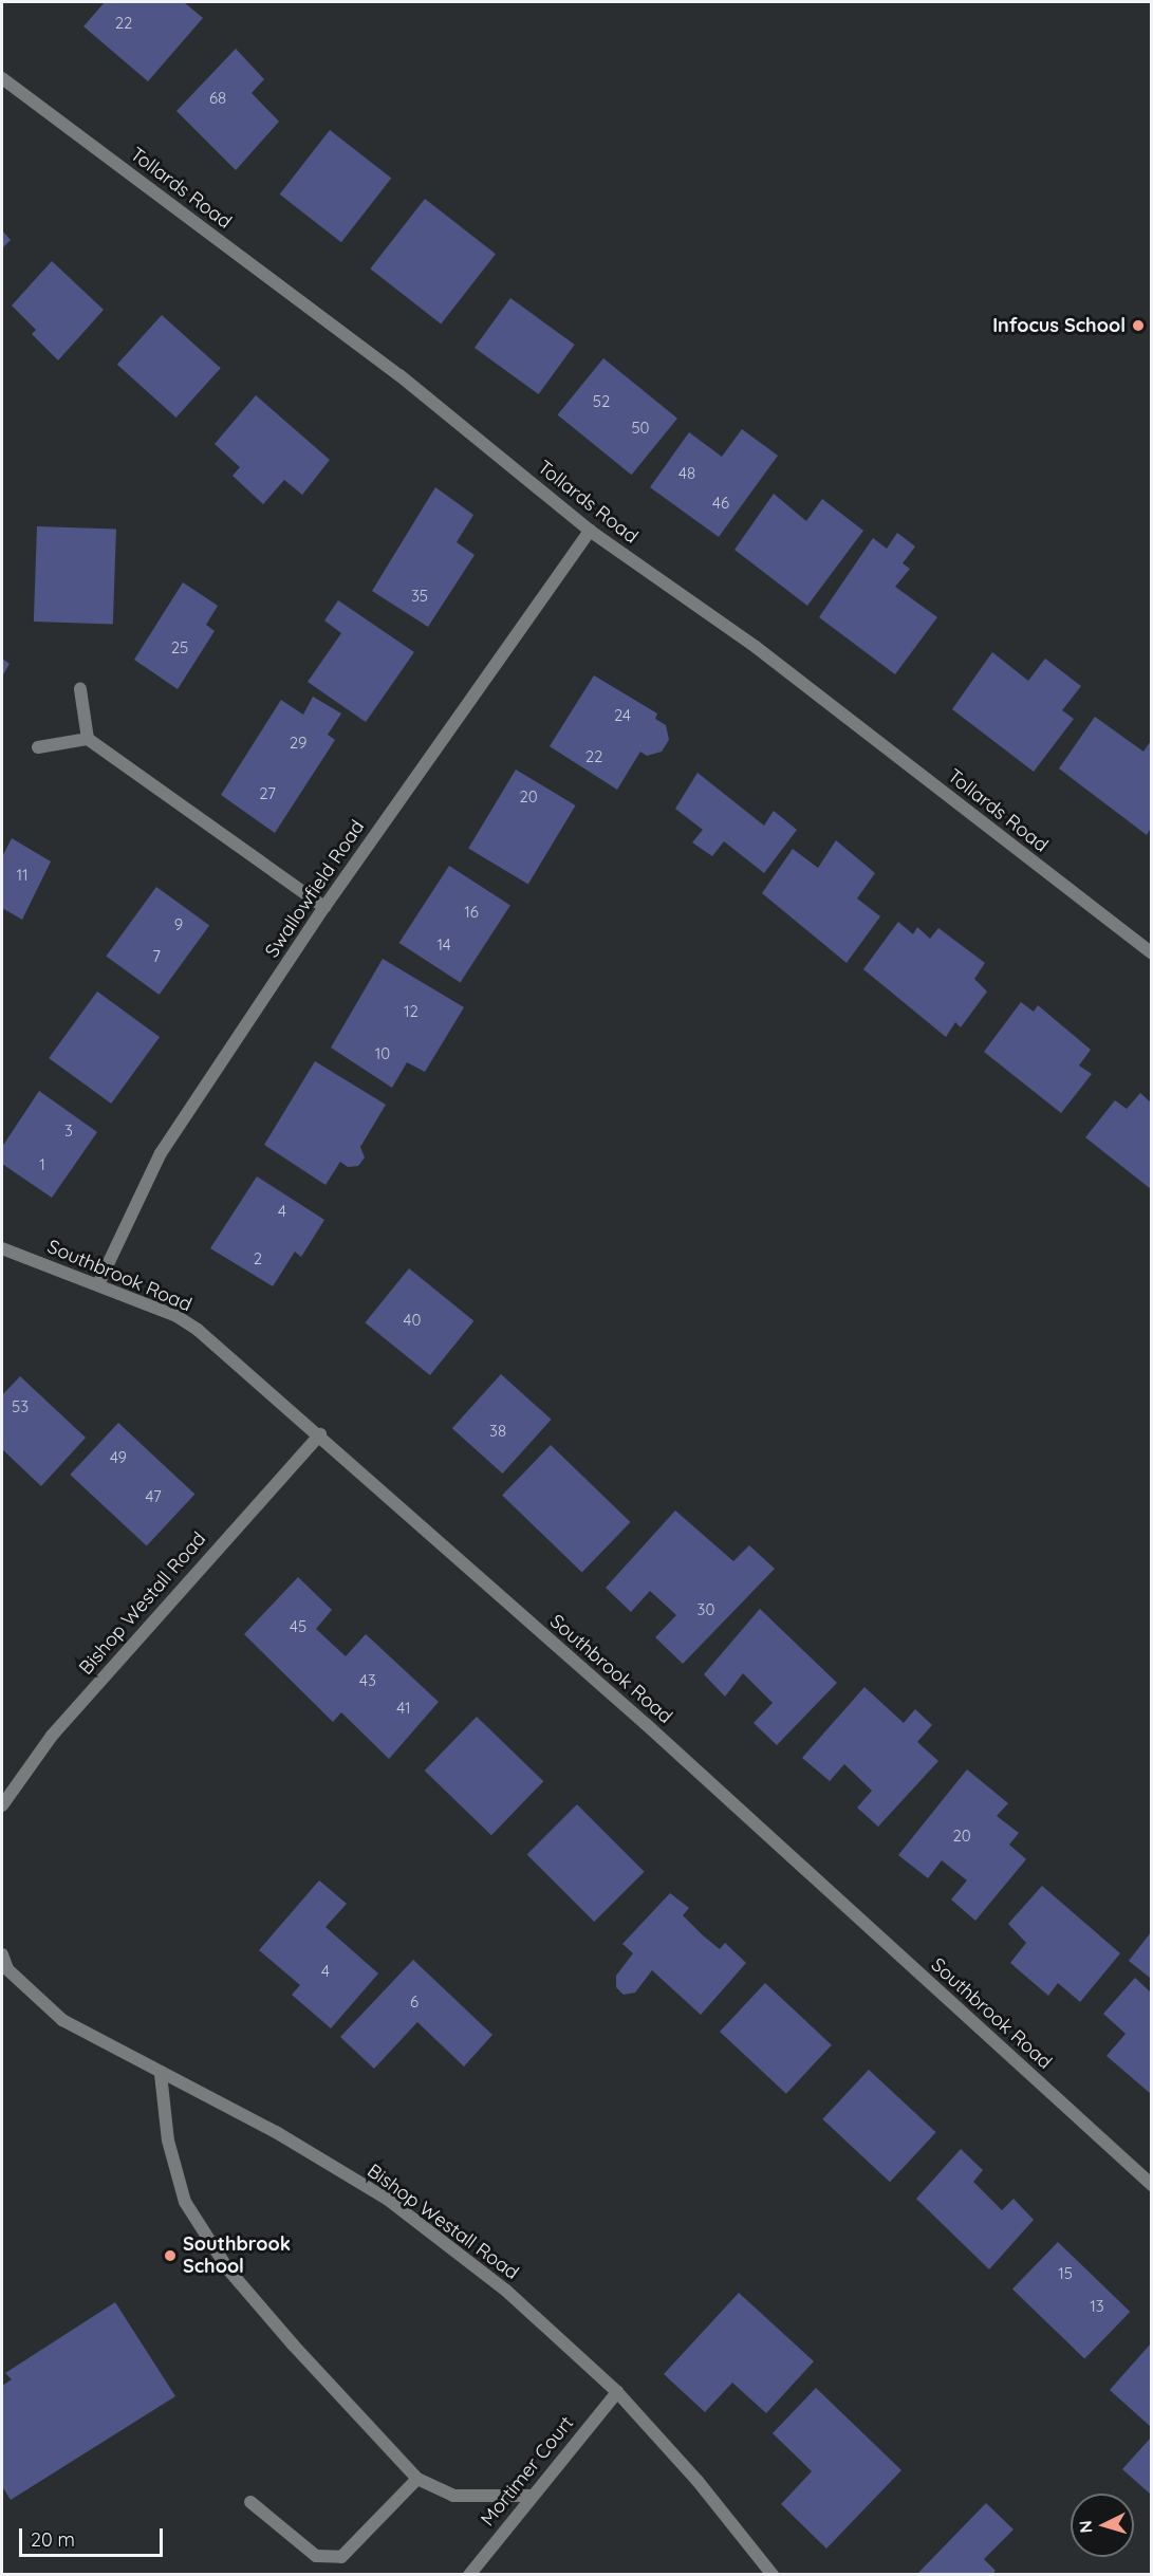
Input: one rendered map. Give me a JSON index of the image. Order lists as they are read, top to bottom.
{
  "streets": {
    "street": [
      "Tollards Road",
      "Swallowfield Road",
      "Southbrook Road",
      "Bishop Westall Road",
      "Mortimer Court"
    ]
  },
  "crossings": [
    ["Tollards Road", "Swallowfield Road"],
    ["Swallowfield Road", "Southbrook Road"],
    ["Southbrook Road", "Bishop Westall Road"],
    ["Bishop Westall Road", "Mortimer Court"]
  ],
  "places": ["Infocus School", "Southbrook School"],
  "house_numbers": [
    "22",
    "68",
    "52",
    "50",
    "48",
    "46",
    "35",
    "25",
    "24",
    "29",
    "22",
    "27",
    "20",
    "11",
    "16",
    "9",
    "14",
    "7",
    "12",
    "10",
    "3",
    "1",
    "4",
    "2",
    "40",
    "53",
    "38",
    "49",
    "47",
    "30",
    "45",
    "43",
    "41",
    "20",
    "4",
    "6",
    "15",
    "13"
  ],
  "scale_bar": "20 m",
  "north": "left"
}
